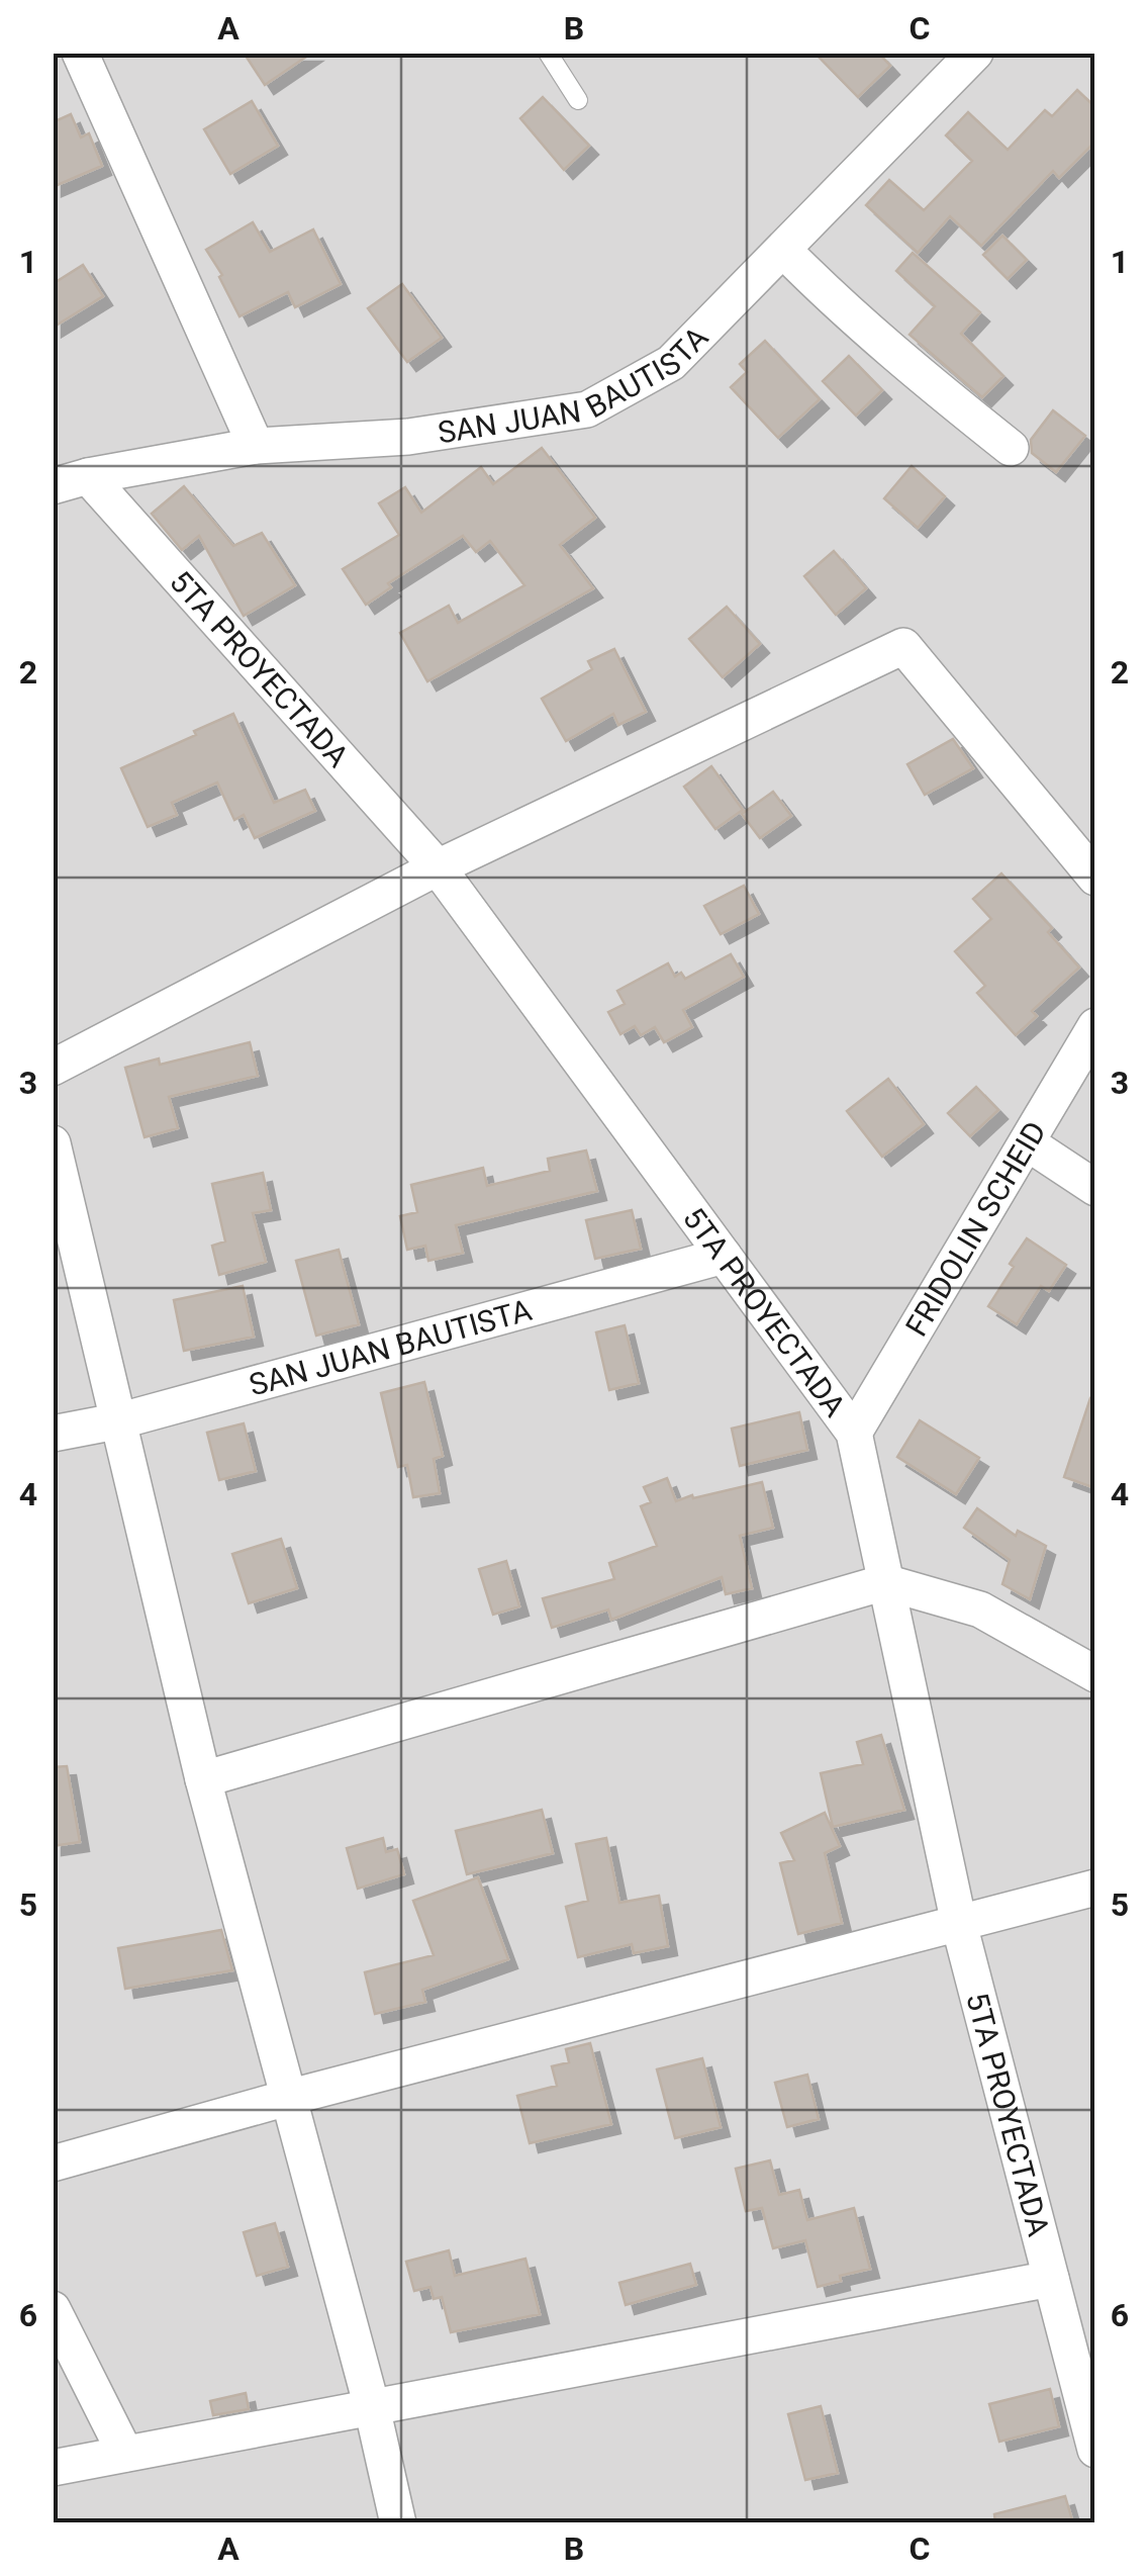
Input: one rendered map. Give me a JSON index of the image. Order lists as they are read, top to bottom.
{
  "streets": {
    "street": ["SAN JUAN BAUTISTA", "5TA PROYECTADA", "FRIDOLIN SCHEID"]
  },
  "crossings": [
    ["SAN JUAN BAUTISTA", "5TA PROYECTADA"],
    ["5TA PROYECTADA", "FRIDOLIN SCHEID"]
  ],
  "grid": {
    "columns": ["A", "B", "C"],
    "rows": [
      "1",
      "2",
      "3",
      "4",
      "5",
      "6"
    ]
  }
}
